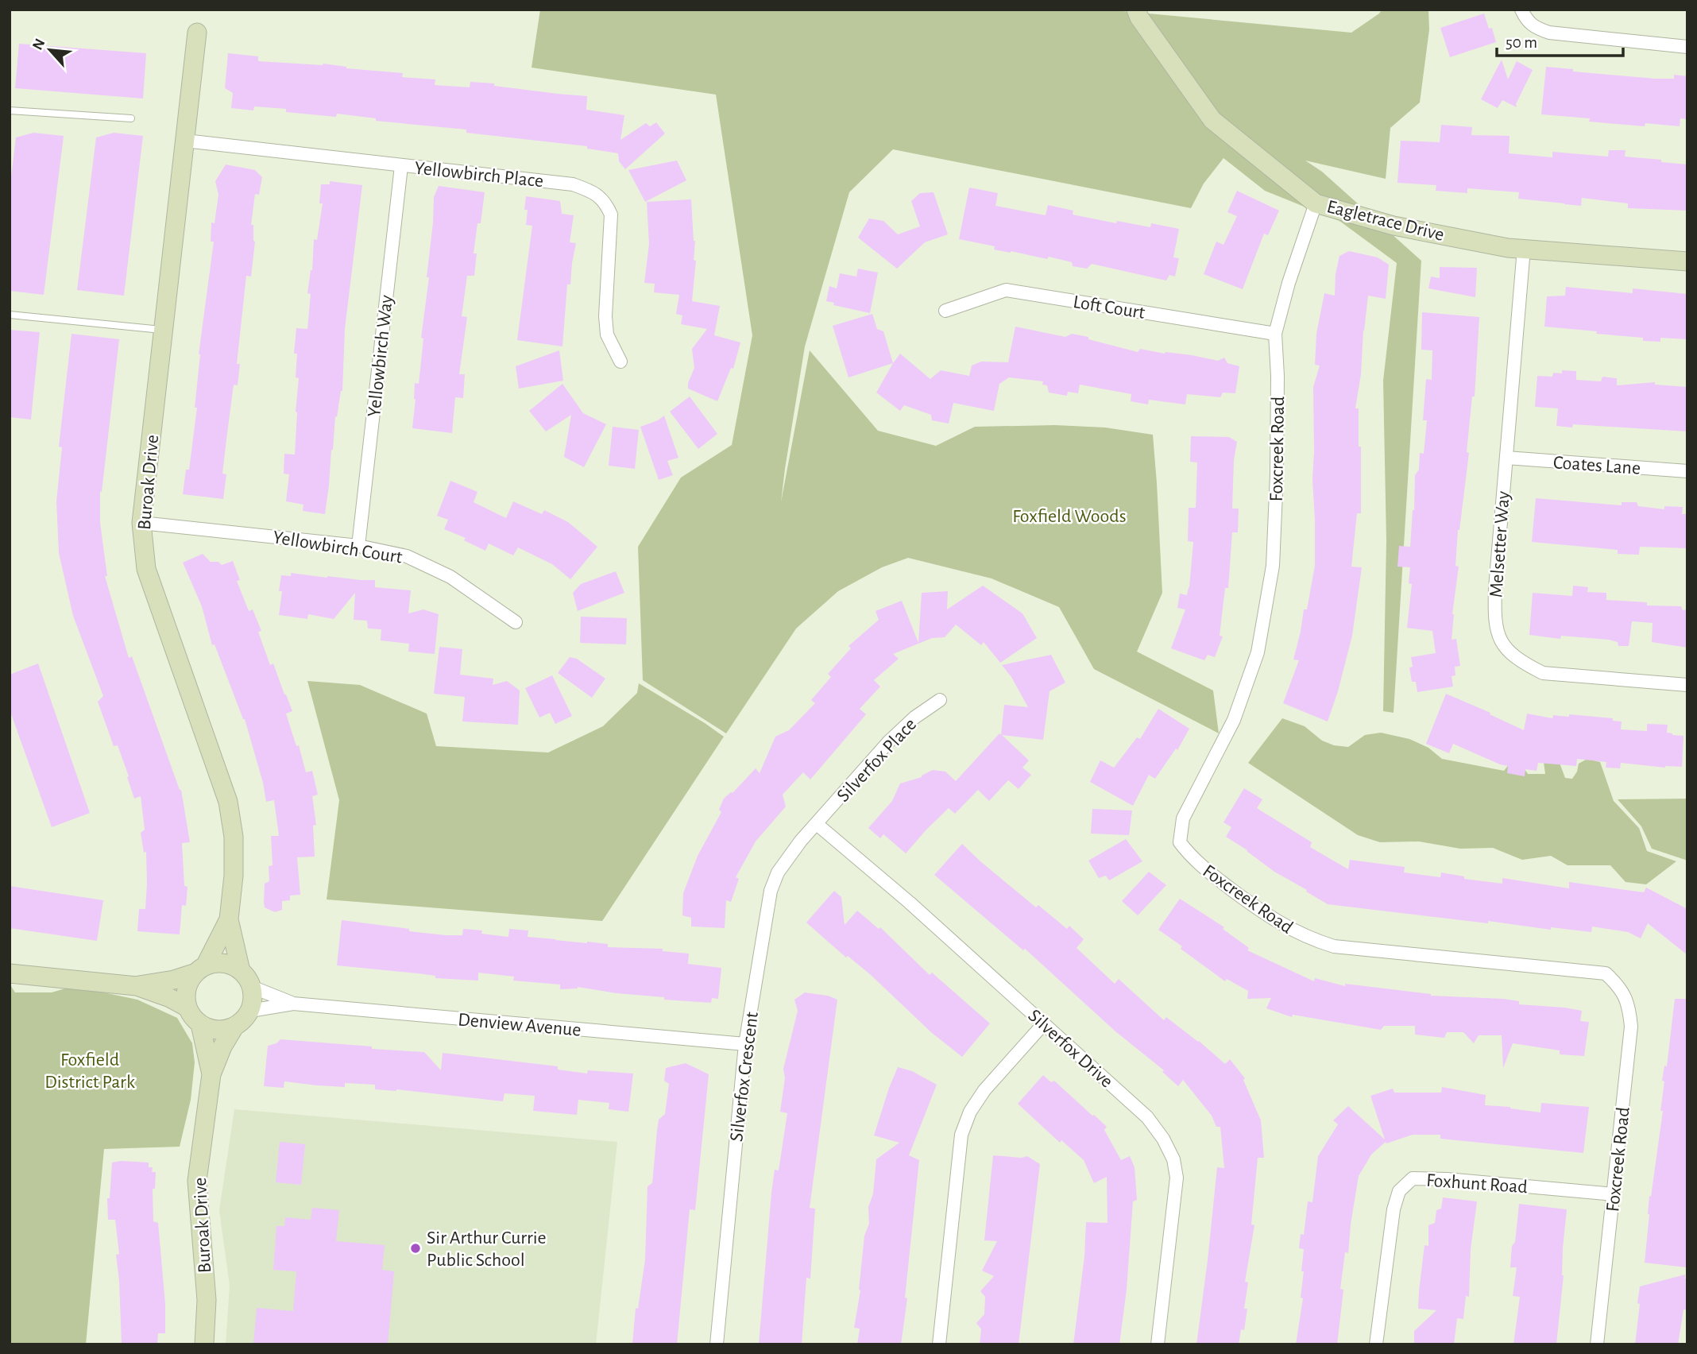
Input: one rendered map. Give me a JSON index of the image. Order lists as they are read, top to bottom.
{
  "streets": {
    "street": [
      "Yellowbirch Place",
      "Eagletrace Drive",
      "Loft Court",
      "Yellowbirch Way",
      "Foxcreek Road",
      "Coates Lane",
      "Buroak Drive",
      "Melsetter Way",
      "Yellowbirch Court",
      "Silverfox Place",
      "Denview Avenue",
      "Silverfox Drive",
      "Silverfox Crescent",
      "Foxhunt Road"
    ]
  },
  "crossings": [
    ["Yellowbirch Place", "Yellowbirch Way"],
    ["Yellowbirch Place", "Buroak Drive"],
    ["Eagletrace Drive", "Foxcreek Road"],
    ["Eagletrace Drive", "Melsetter Way"],
    ["Loft Court", "Foxcreek Road"],
    ["Yellowbirch Way", "Yellowbirch Court"],
    ["Foxcreek Road", "Foxhunt Road"],
    ["Coates Lane", "Melsetter Way"],
    ["Buroak Drive", "Yellowbirch Court"],
    ["Buroak Drive", "Denview Avenue"],
    ["Silverfox Place", "Silverfox Drive"],
    ["Silverfox Place", "Silverfox Crescent"],
    ["Denview Avenue", "Silverfox Crescent"],
    ["Silverfox Drive", "Silverfox Crescent"]
  ],
  "parks": ["Foxfield Woods", "Foxfield District Park"],
  "places": ["Sir Arthur Currie Public School"],
  "scale_bar": "50 m",
  "north": "top left"
}
